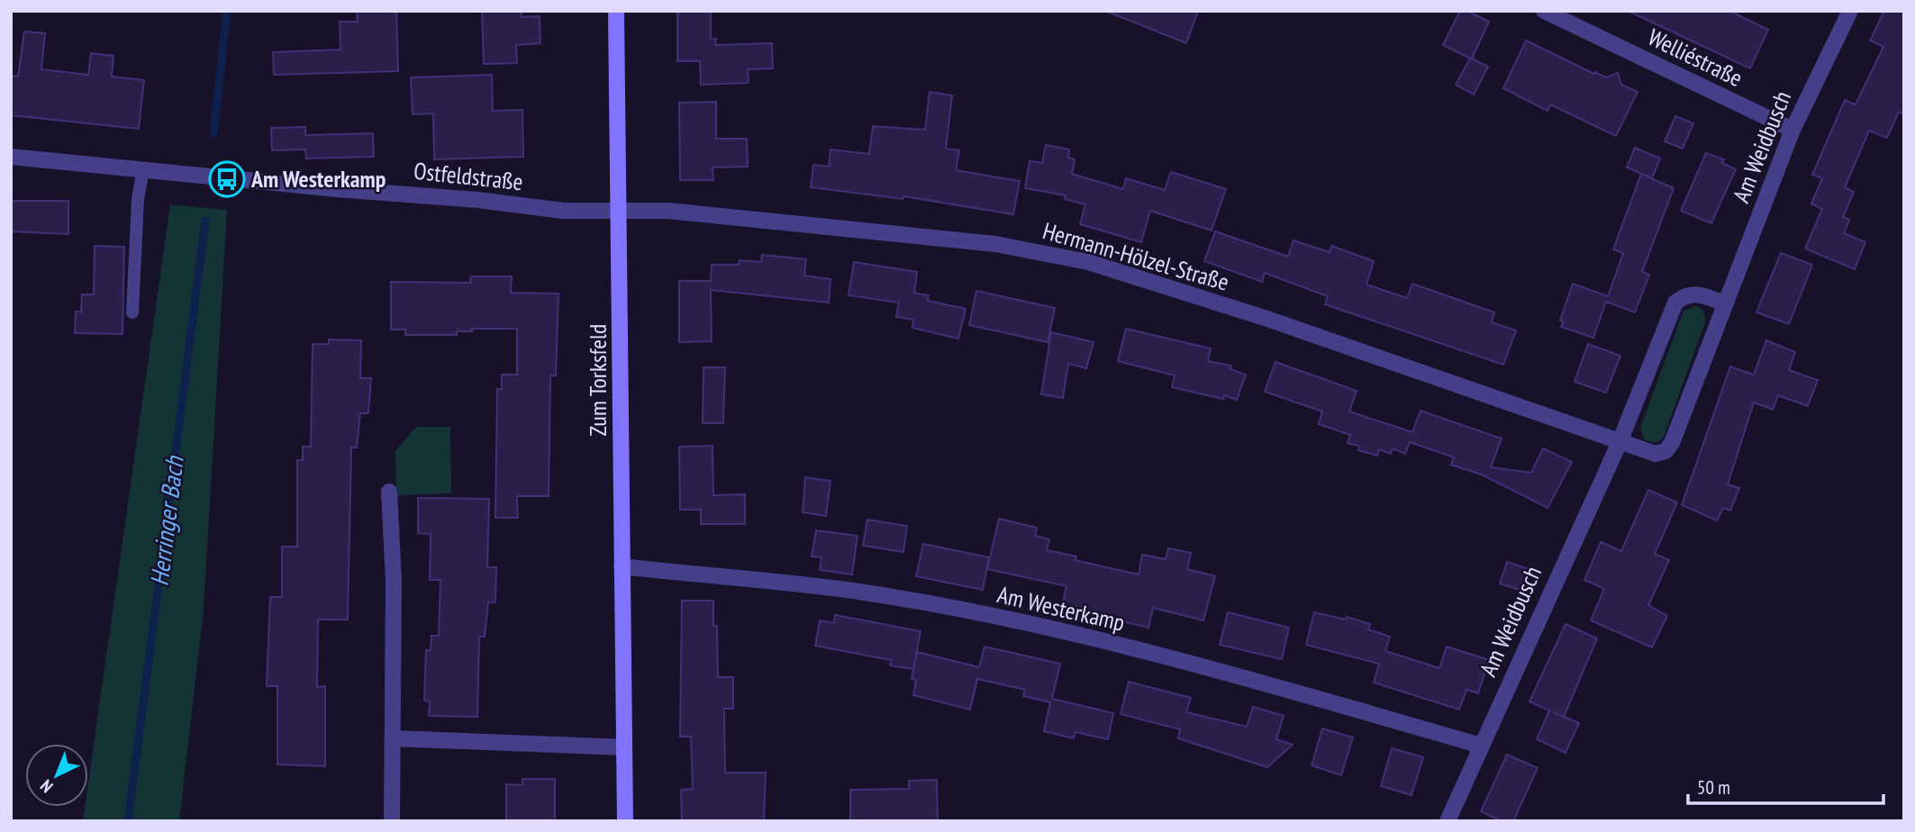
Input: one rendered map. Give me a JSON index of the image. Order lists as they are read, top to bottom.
{
  "streets": {
    "main road": ["Zum Torksfeld"],
    "street": [
      "Welliéstraße",
      "Am Weidbusch",
      "Ostfeldstraße",
      "Hermann-Hölzel-Straße",
      "Am Westerkamp"
    ]
  },
  "crossings": [
    ["Welliéstraße", "Am Weidbusch"],
    ["Am Weidbusch", "Hermann-Hölzel-Straße"],
    ["Am Weidbusch", "Am Westerkamp"],
    ["Ostfeldstraße", "Hermann-Hölzel-Straße"],
    ["Ostfeldstraße", "Zum Torksfeld"],
    ["Hermann-Hölzel-Straße", "Zum Torksfeld"],
    ["Zum Torksfeld", "Am Westerkamp"]
  ],
  "water": ["Herringer Bach"],
  "places": {
    "bus stop": ["Am Westerkamp"]
  },
  "scale_bar": "50 m",
  "north": "bottom left"
}
